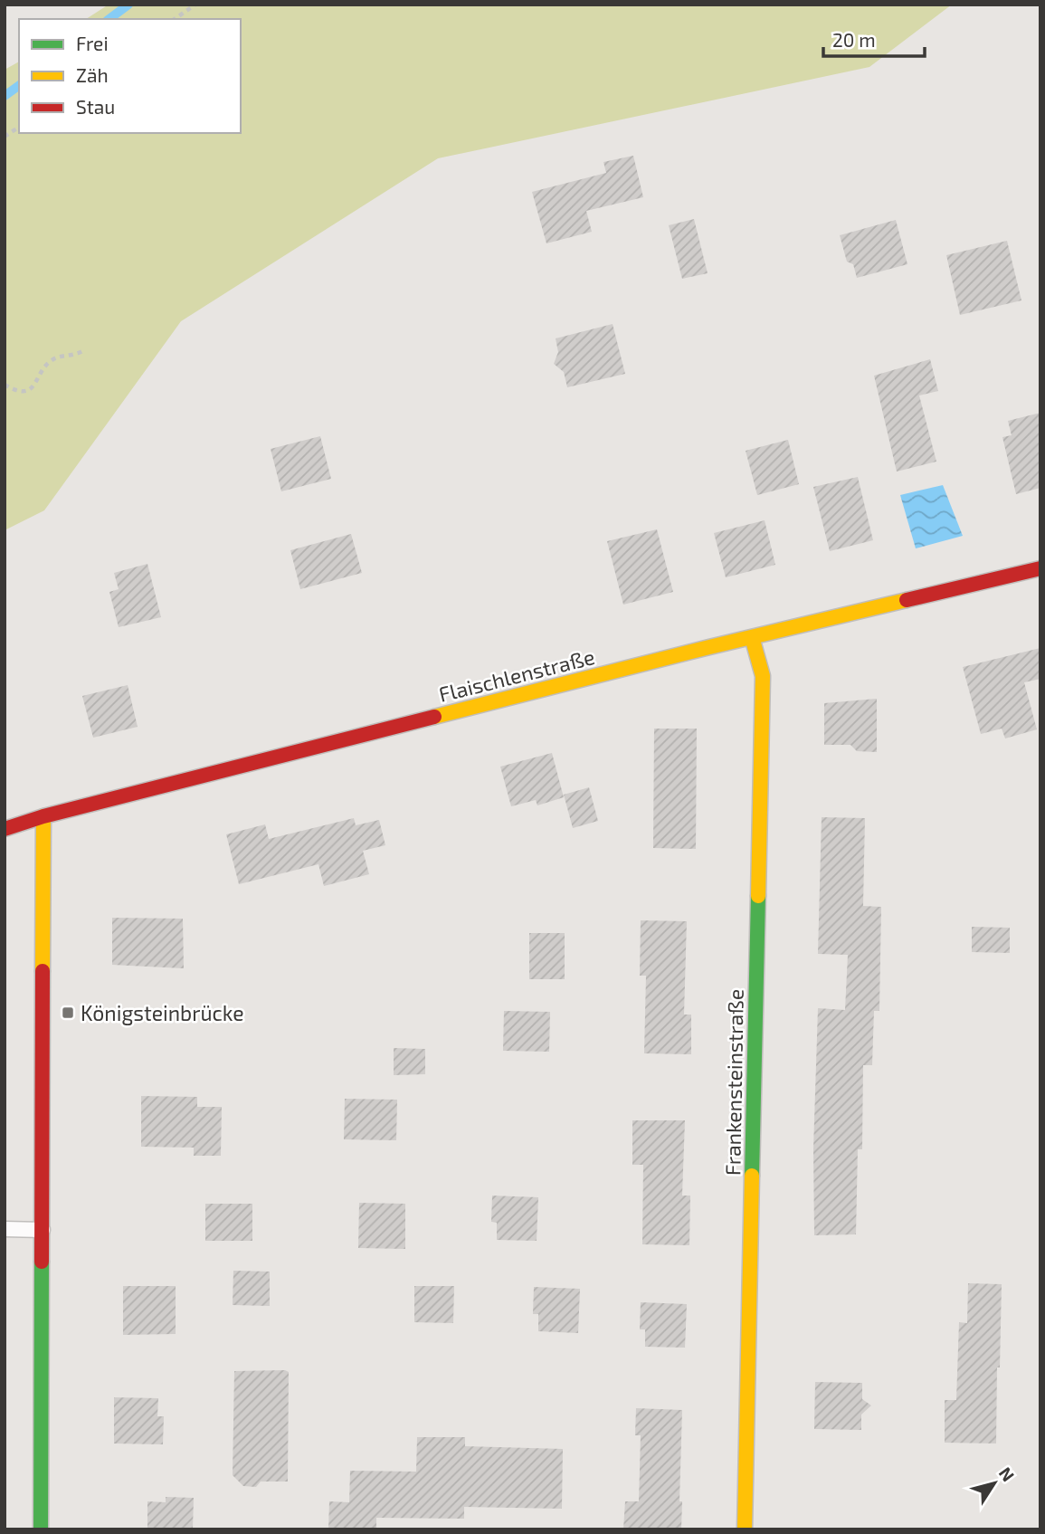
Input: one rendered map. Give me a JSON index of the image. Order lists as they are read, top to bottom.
{
  "streets": {
    "street": ["Flaischlenstraße", "Frankensteinstraße"]
  },
  "crossings": [
    ["Flaischlenstraße", "Frankensteinstraße"]
  ],
  "places": {
    "transit": ["Königsteinbrücke"]
  },
  "legend": ["Frei", "Zäh", "Stau"],
  "scale_bar": "20 m",
  "north": "top right"
}
